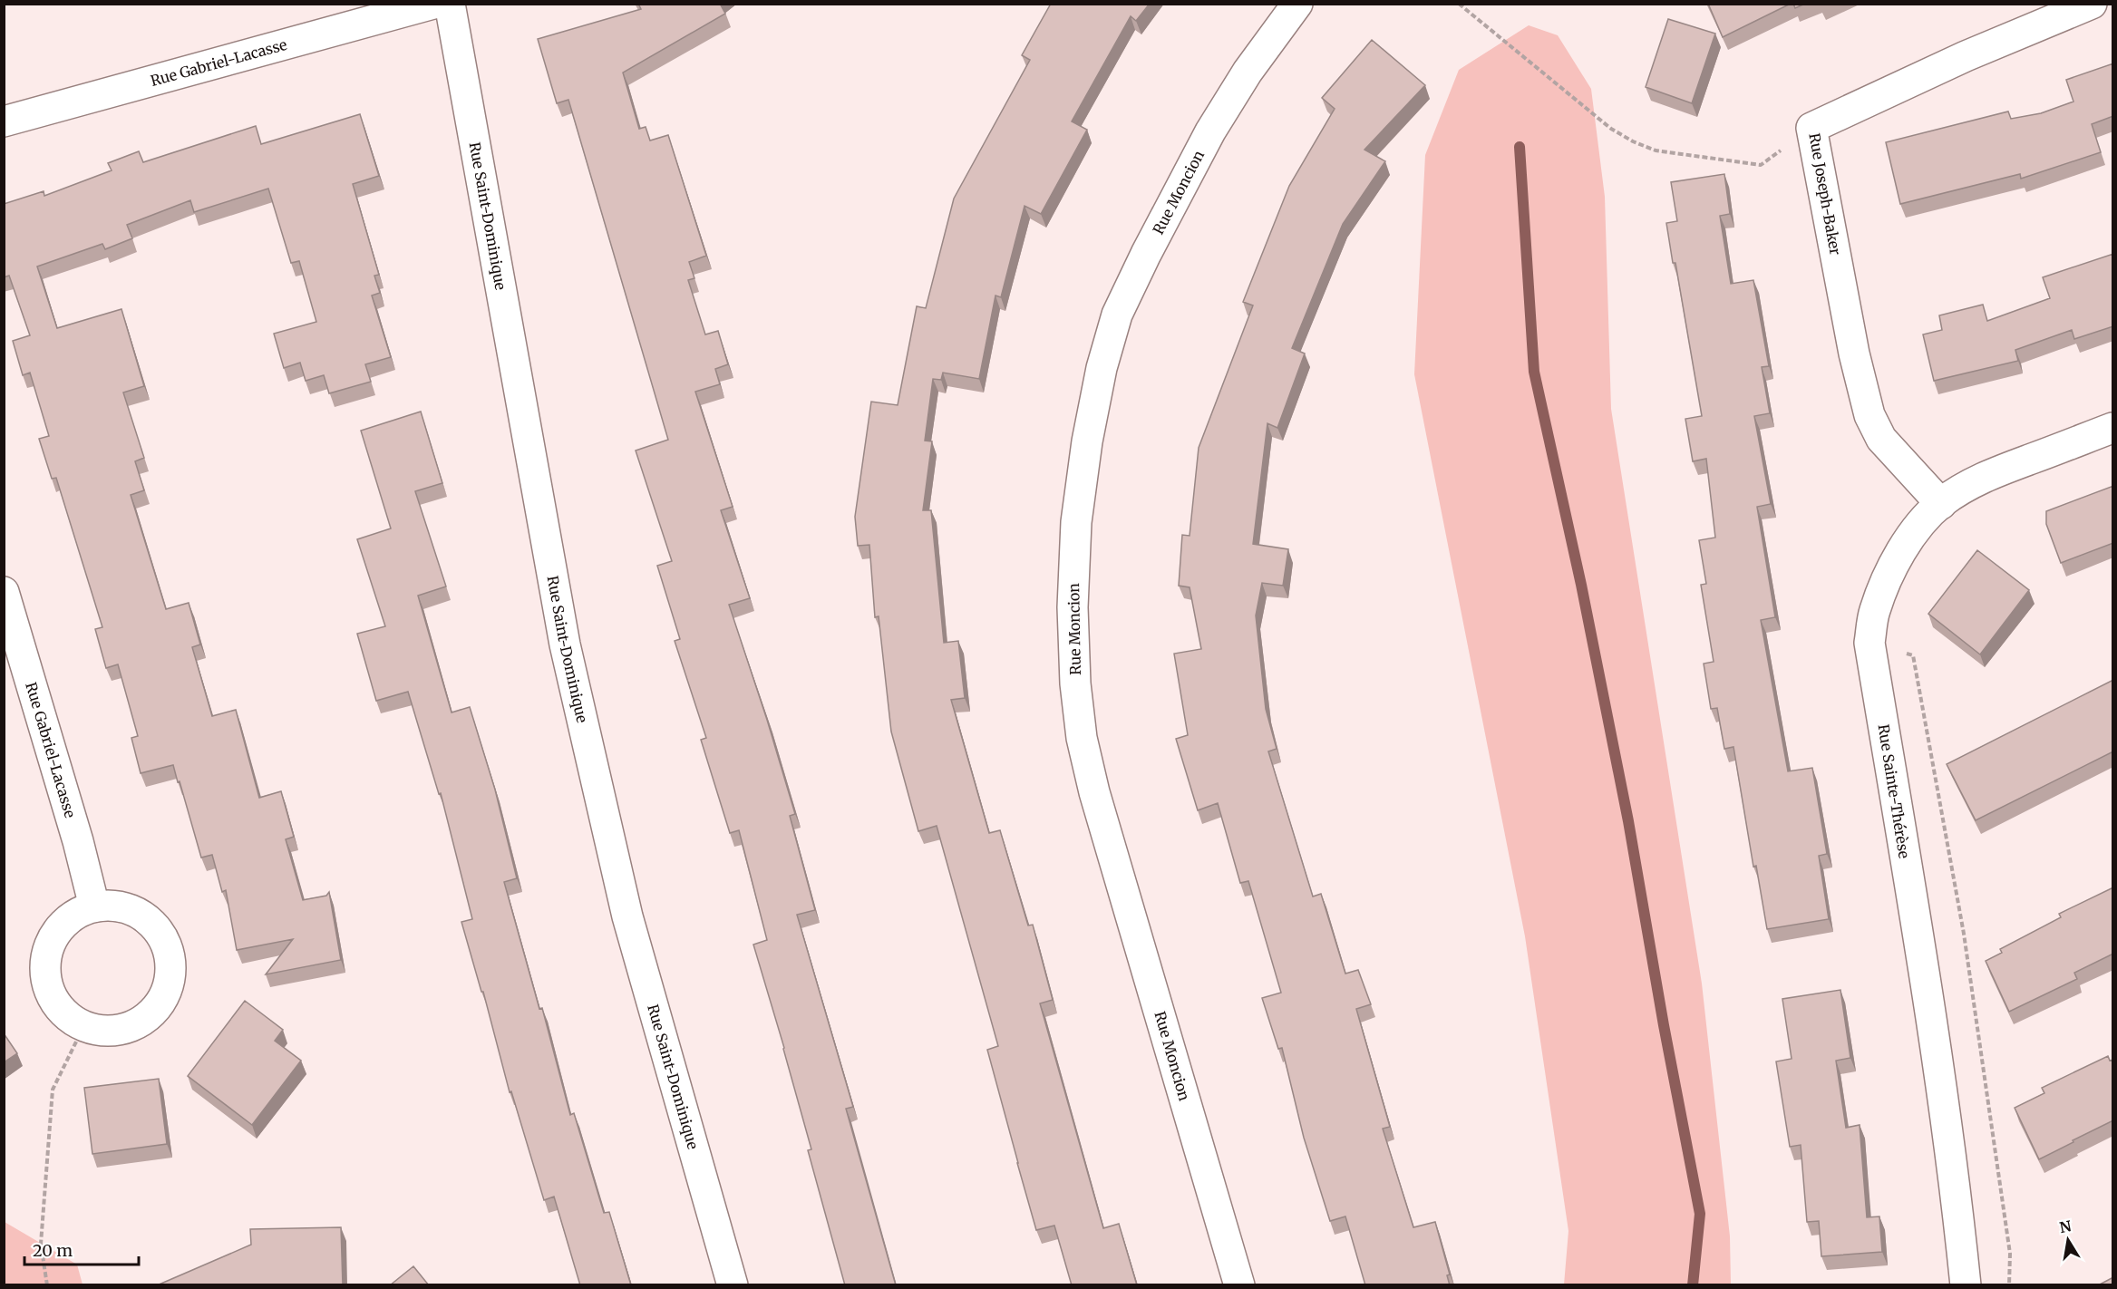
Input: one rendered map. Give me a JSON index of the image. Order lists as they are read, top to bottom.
{
  "streets": {
    "street": [
      "Rue Gabriel-Lacasse",
      "Rue Moncion",
      "Rue Joseph-Baker",
      "Rue Saint-Dominique",
      "Rue Sainte-Thérèse"
    ]
  },
  "crossings": [
    ["Rue Joseph-Baker", "Rue Sainte-Thérèse"]
  ],
  "scale_bar": "20 m",
  "north": "top"
}
